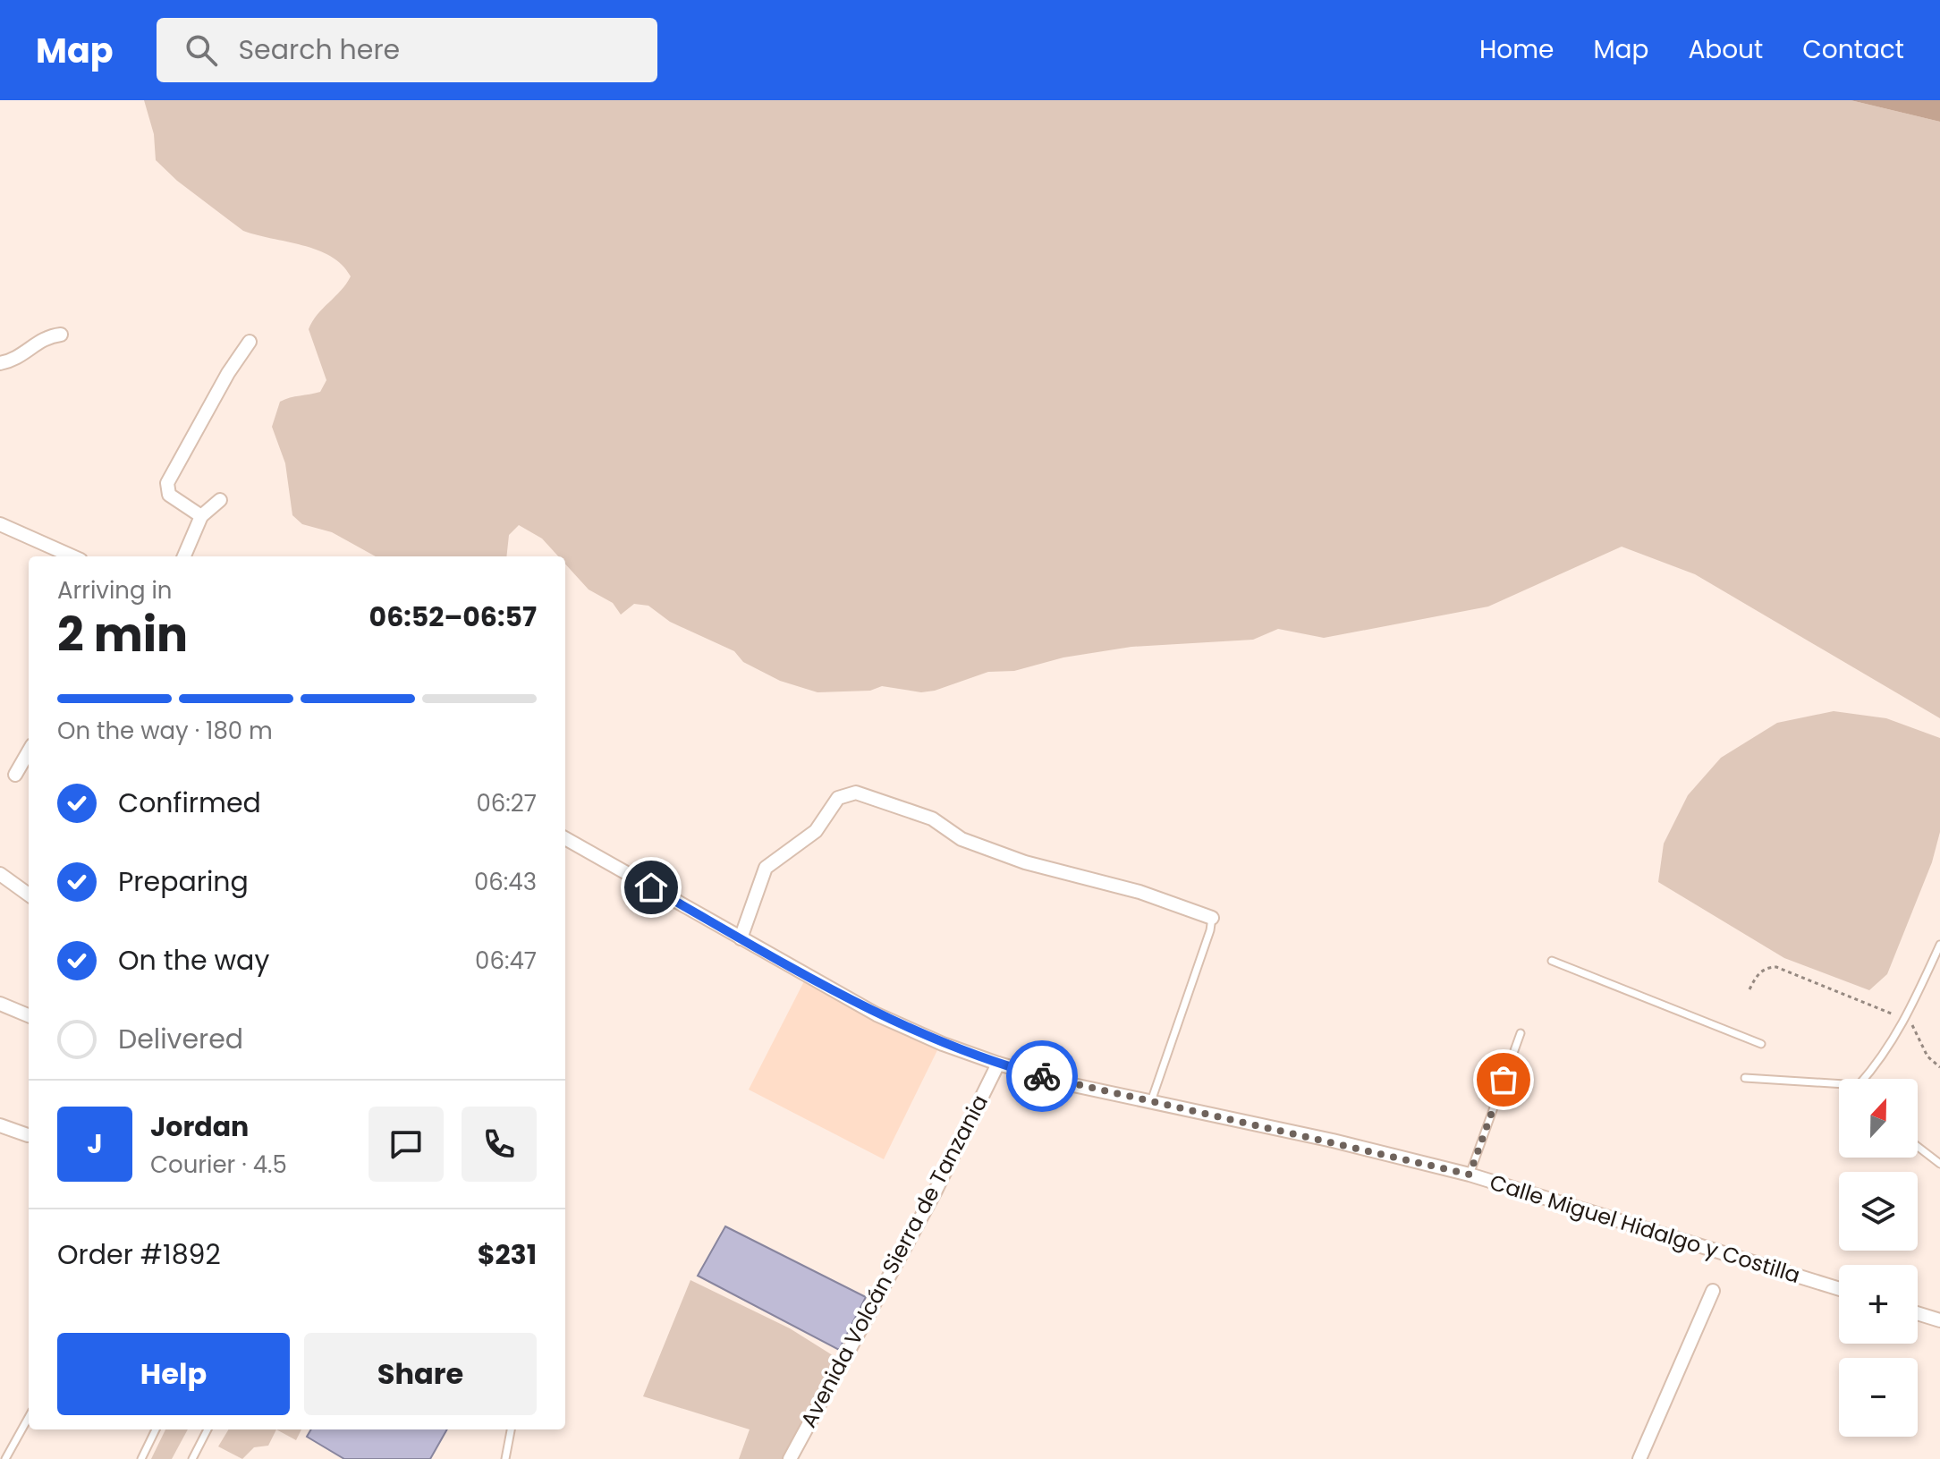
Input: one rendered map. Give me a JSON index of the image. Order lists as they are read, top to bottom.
{
  "streets": {
    "street": ["Calle Miguel Hidalgo y Costilla", "Avenida Volcán Sierra de Tanzania"]
  },
  "crossings": [
    ["Calle Miguel Hidalgo y Costilla", "Avenida Volcán Sierra de Tanzania"]
  ],
  "north": "top",
  "page": {
    "header": "Map",
    "search": "Search here",
    "nav": [
      "Home",
      "Map",
      "About",
      "Contact"
    ],
    "heading": ["2 min", "Arriving in", "06:52–06:57"],
    "panel": [
      "Jordan",
      "Courier · 4.5",
      "Order #1892",
      "$231"
    ],
    "bar": "On the way · 180 m",
    "list": [
      ["Confirmed", "06:27"],
      ["Preparing", "06:43"],
      ["On the way", "06:47"],
      "Delivered"
    ],
    "map_buttons": ["+", "−"],
    "round": "J",
    "buttons": ["Help", "Share"]
  }
}
